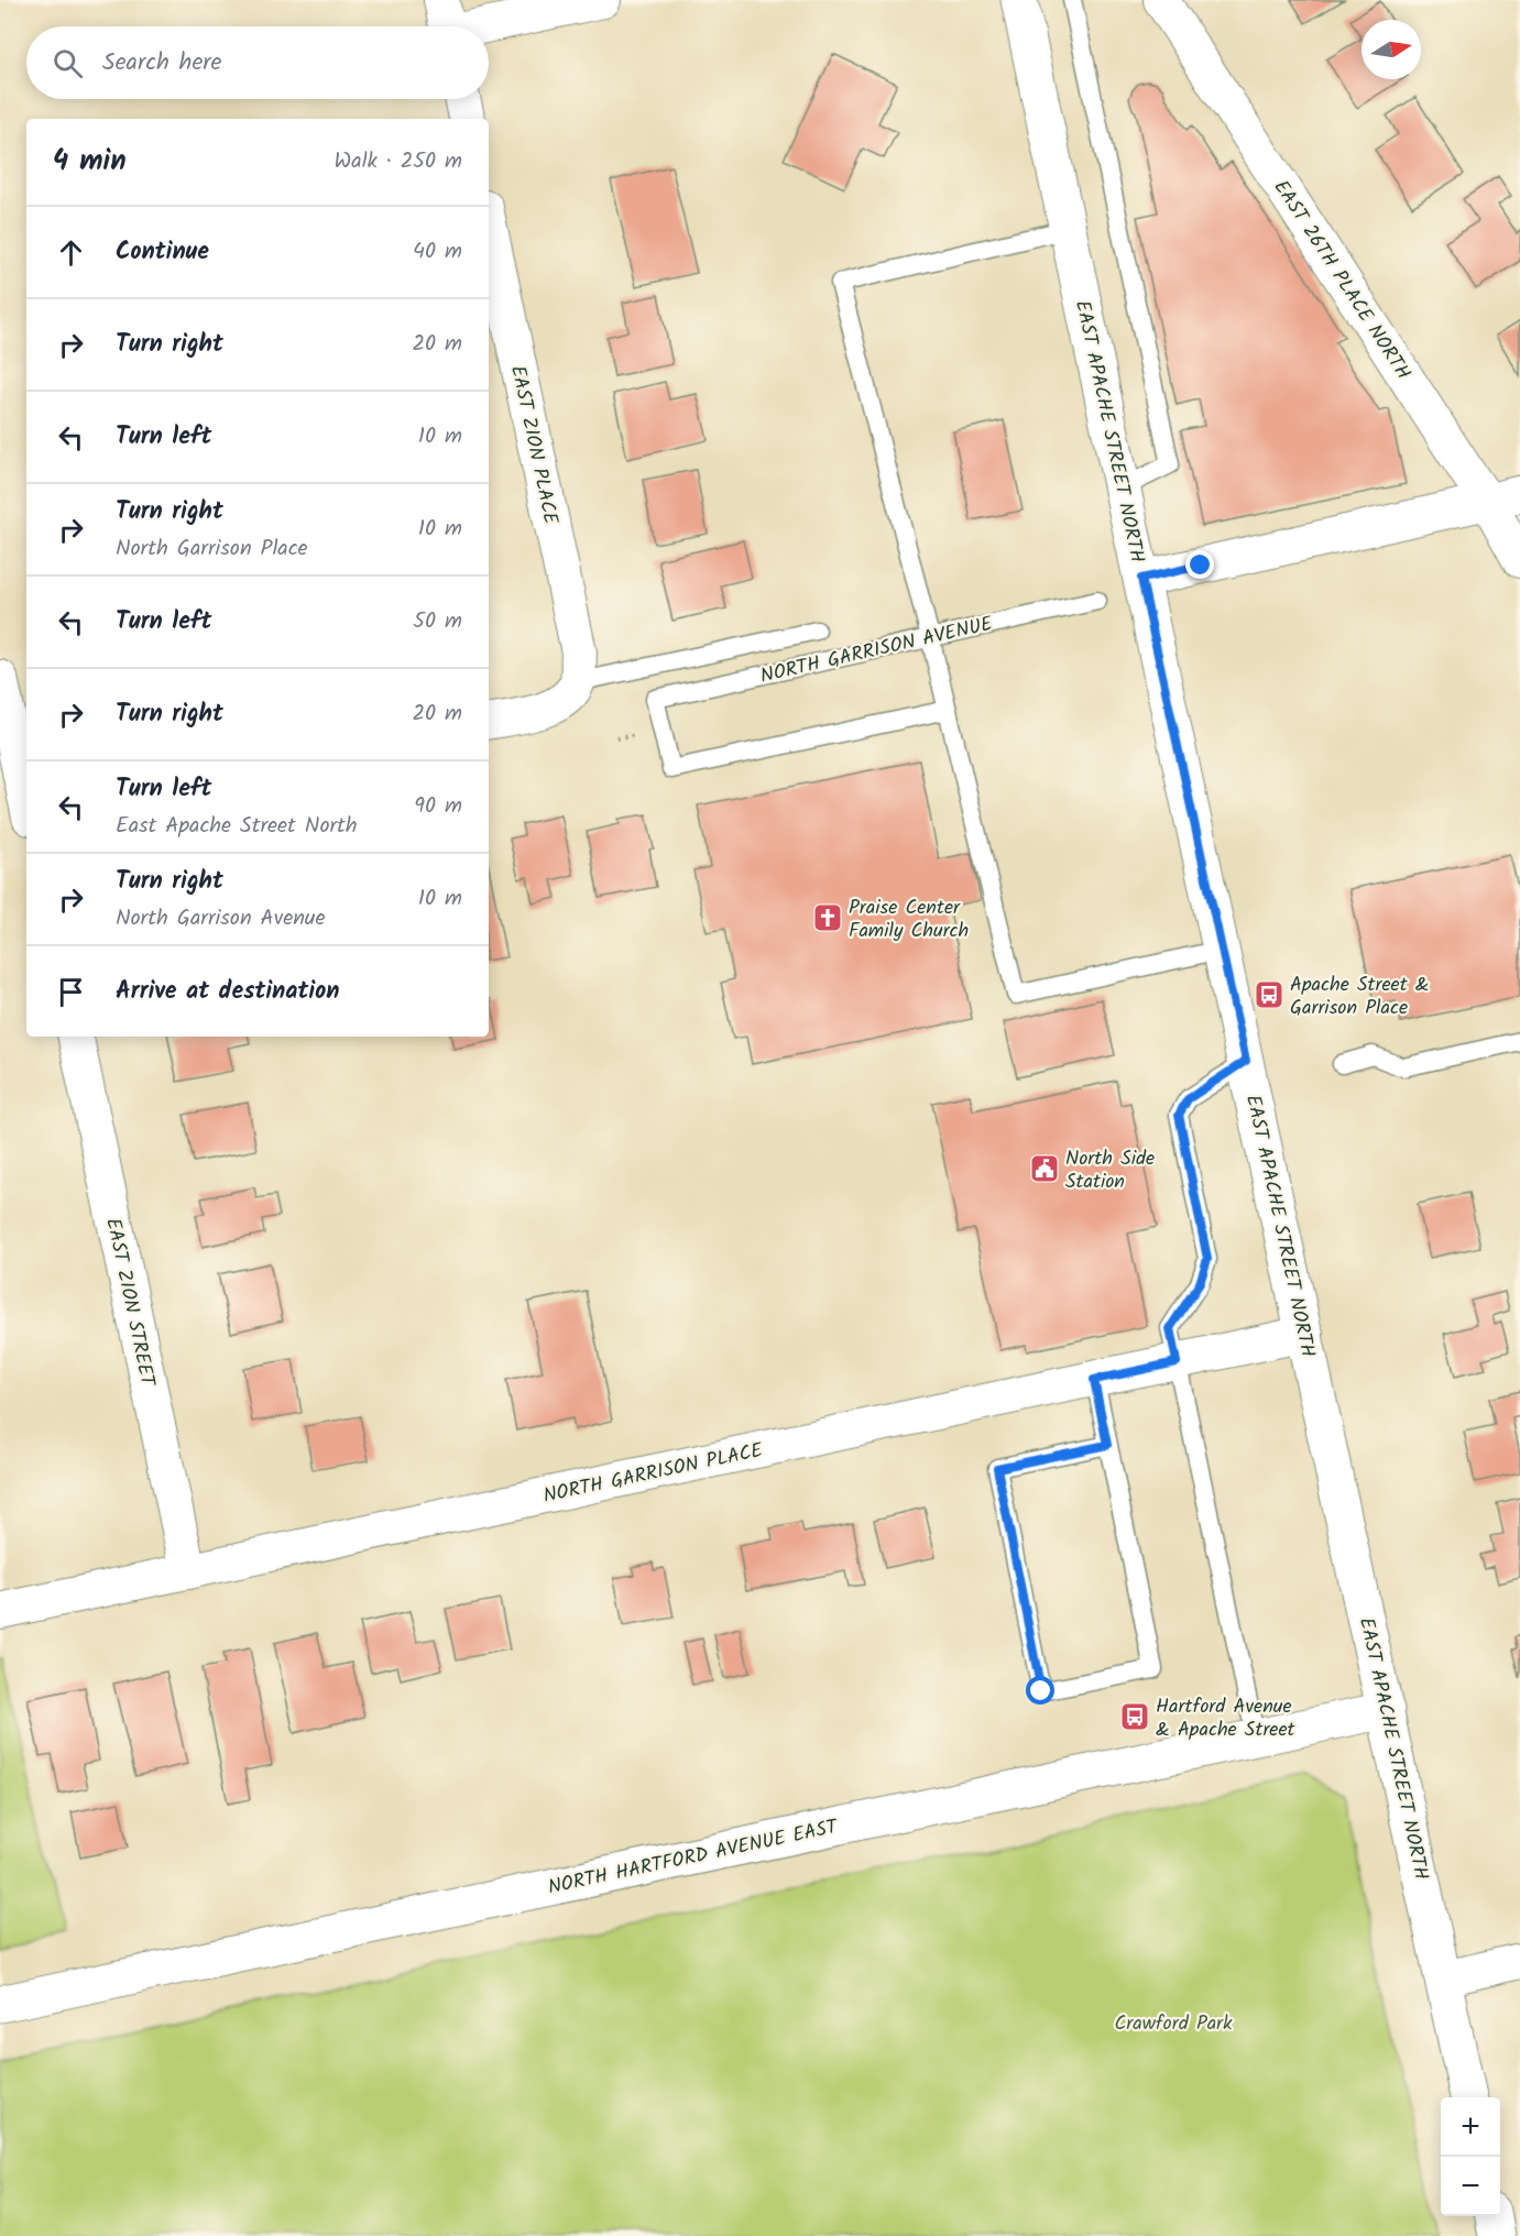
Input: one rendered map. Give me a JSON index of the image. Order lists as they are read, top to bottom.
{
  "streets": {
    "main road": ["EAST APACHE STREET NORTH", "NORTH HARTFORD AVENUE EAST"],
    "street": [
      "EAST 26TH PLACE NORTH",
      "EAST ZION PLACE",
      "EAST ZION STREET",
      "NORTH GARRISON PLACE"
    ],
    "lane": ["NORTH GARRISON AVENUE"]
  },
  "crossings": [
    ["EAST APACHE STREET NORTH", "NORTH GARRISON PLACE"],
    ["EAST APACHE STREET NORTH", "NORTH HARTFORD AVENUE EAST"],
    ["EAST ZION PLACE", "NORTH GARRISON AVENUE"],
    ["EAST ZION STREET", "NORTH GARRISON PLACE"]
  ],
  "parks": ["Crawford Park"],
  "places": {
    "church": ["Praise Center Family Church"],
    "bus stop": ["Apache Street & Garrison Place", "Hartford Avenue & Apache Street"],
    "public building": ["North Side Station"]
  },
  "north": "right",
  "page": {
    "search": "Search here",
    "heading": ["4 min", "Walk · 250 m"],
    "list": [
      ["Continue", "40 m"],
      ["Turn right", "20 m"],
      ["Turn left", "10 m"],
      ["Turn right", "North Garrison Place", "10 m"],
      ["Turn left", "50 m"],
      ["Turn right", "20 m"],
      ["Turn left", "East Apache Street North", "90 m"],
      ["Turn right", "North Garrison Avenue", "10 m"],
      "Arrive at destination"
    ],
    "map_buttons": ["+", "−"]
  }
}
